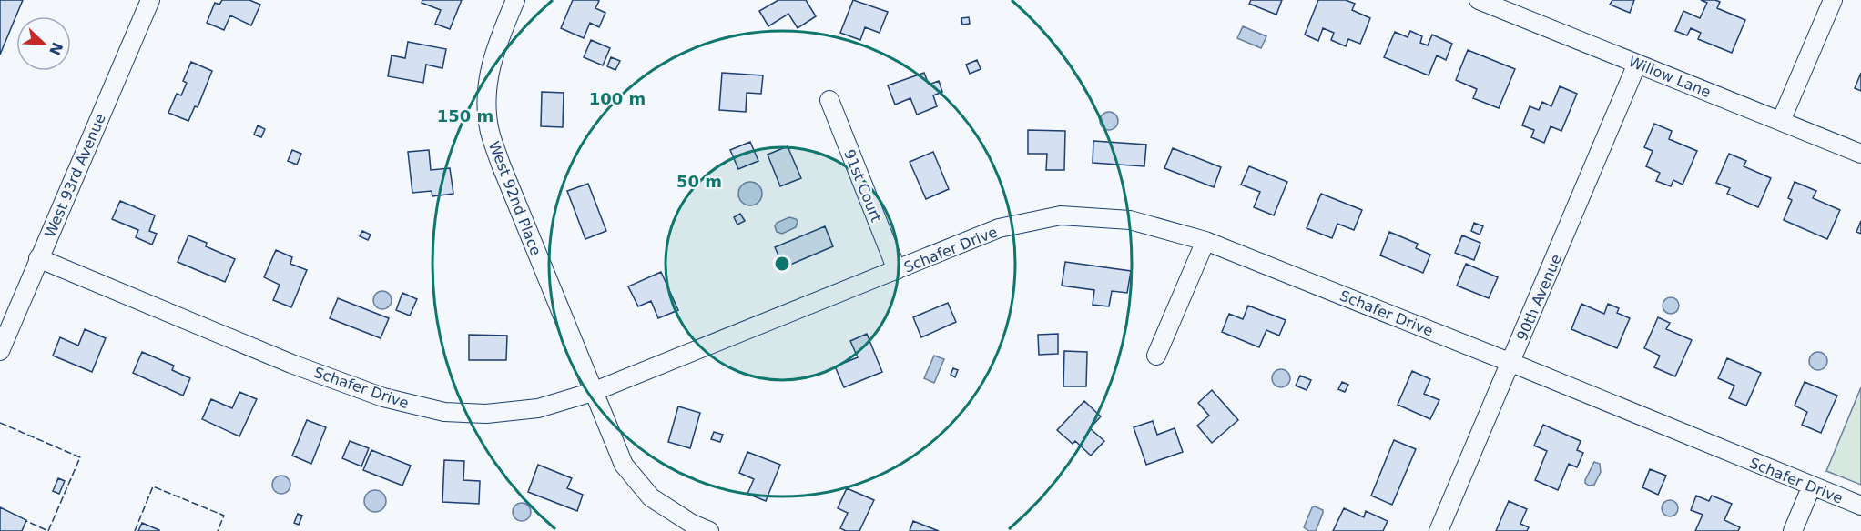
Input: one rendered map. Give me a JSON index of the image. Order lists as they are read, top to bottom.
{
  "streets": {
    "street": [
      "Willow Lane",
      "West 93rd Avenue",
      "91st Court",
      "West 92nd Place",
      "Schafer Drive",
      "90th Avenue"
    ]
  },
  "crossings": [
    ["Willow Lane", "90th Avenue"],
    ["West 93rd Avenue", "Schafer Drive"],
    ["91st Court", "Schafer Drive"],
    ["West 92nd Place", "Schafer Drive"],
    ["Schafer Drive", "90th Avenue"]
  ],
  "north": "bottom right",
  "rings": ["100 m", "150 m", "50 m"]
}
